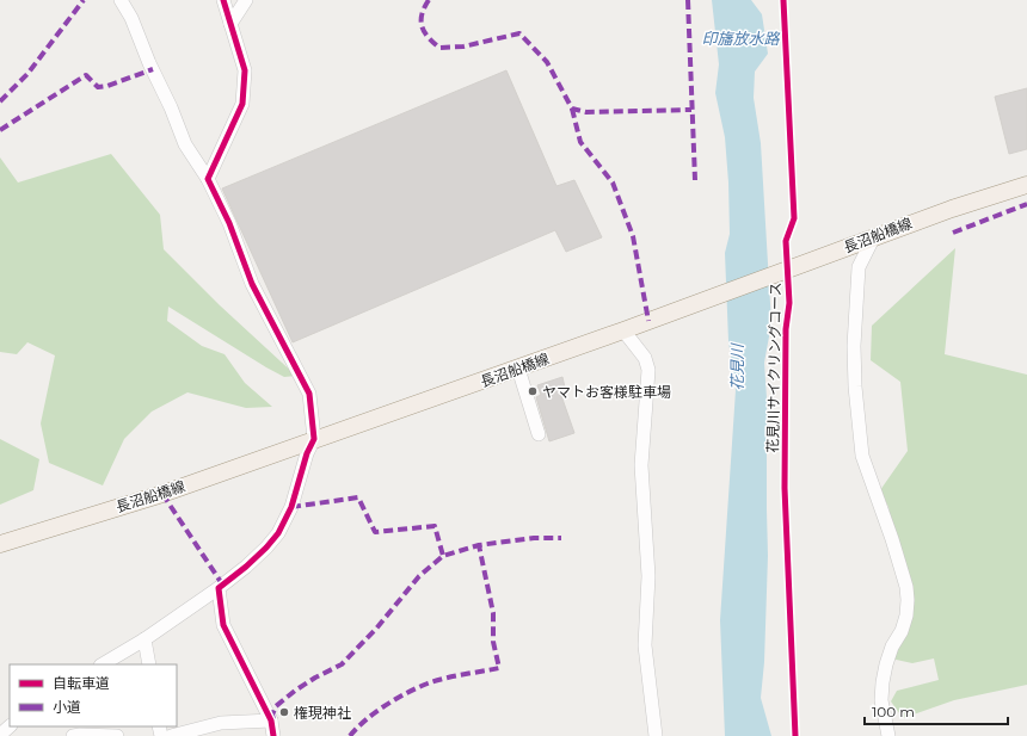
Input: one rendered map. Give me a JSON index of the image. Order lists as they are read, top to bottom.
{
  "streets": {
    "main road": ["長沼船橋線"],
    "cycle path": ["花見川サイクリングコース"]
  },
  "water": ["印旛放水路", "花見川"],
  "places": ["ヤマトお客様駐車場", "権現神社"],
  "legend": ["自転車道", "小道"],
  "scale_bar": "100 m"
}
